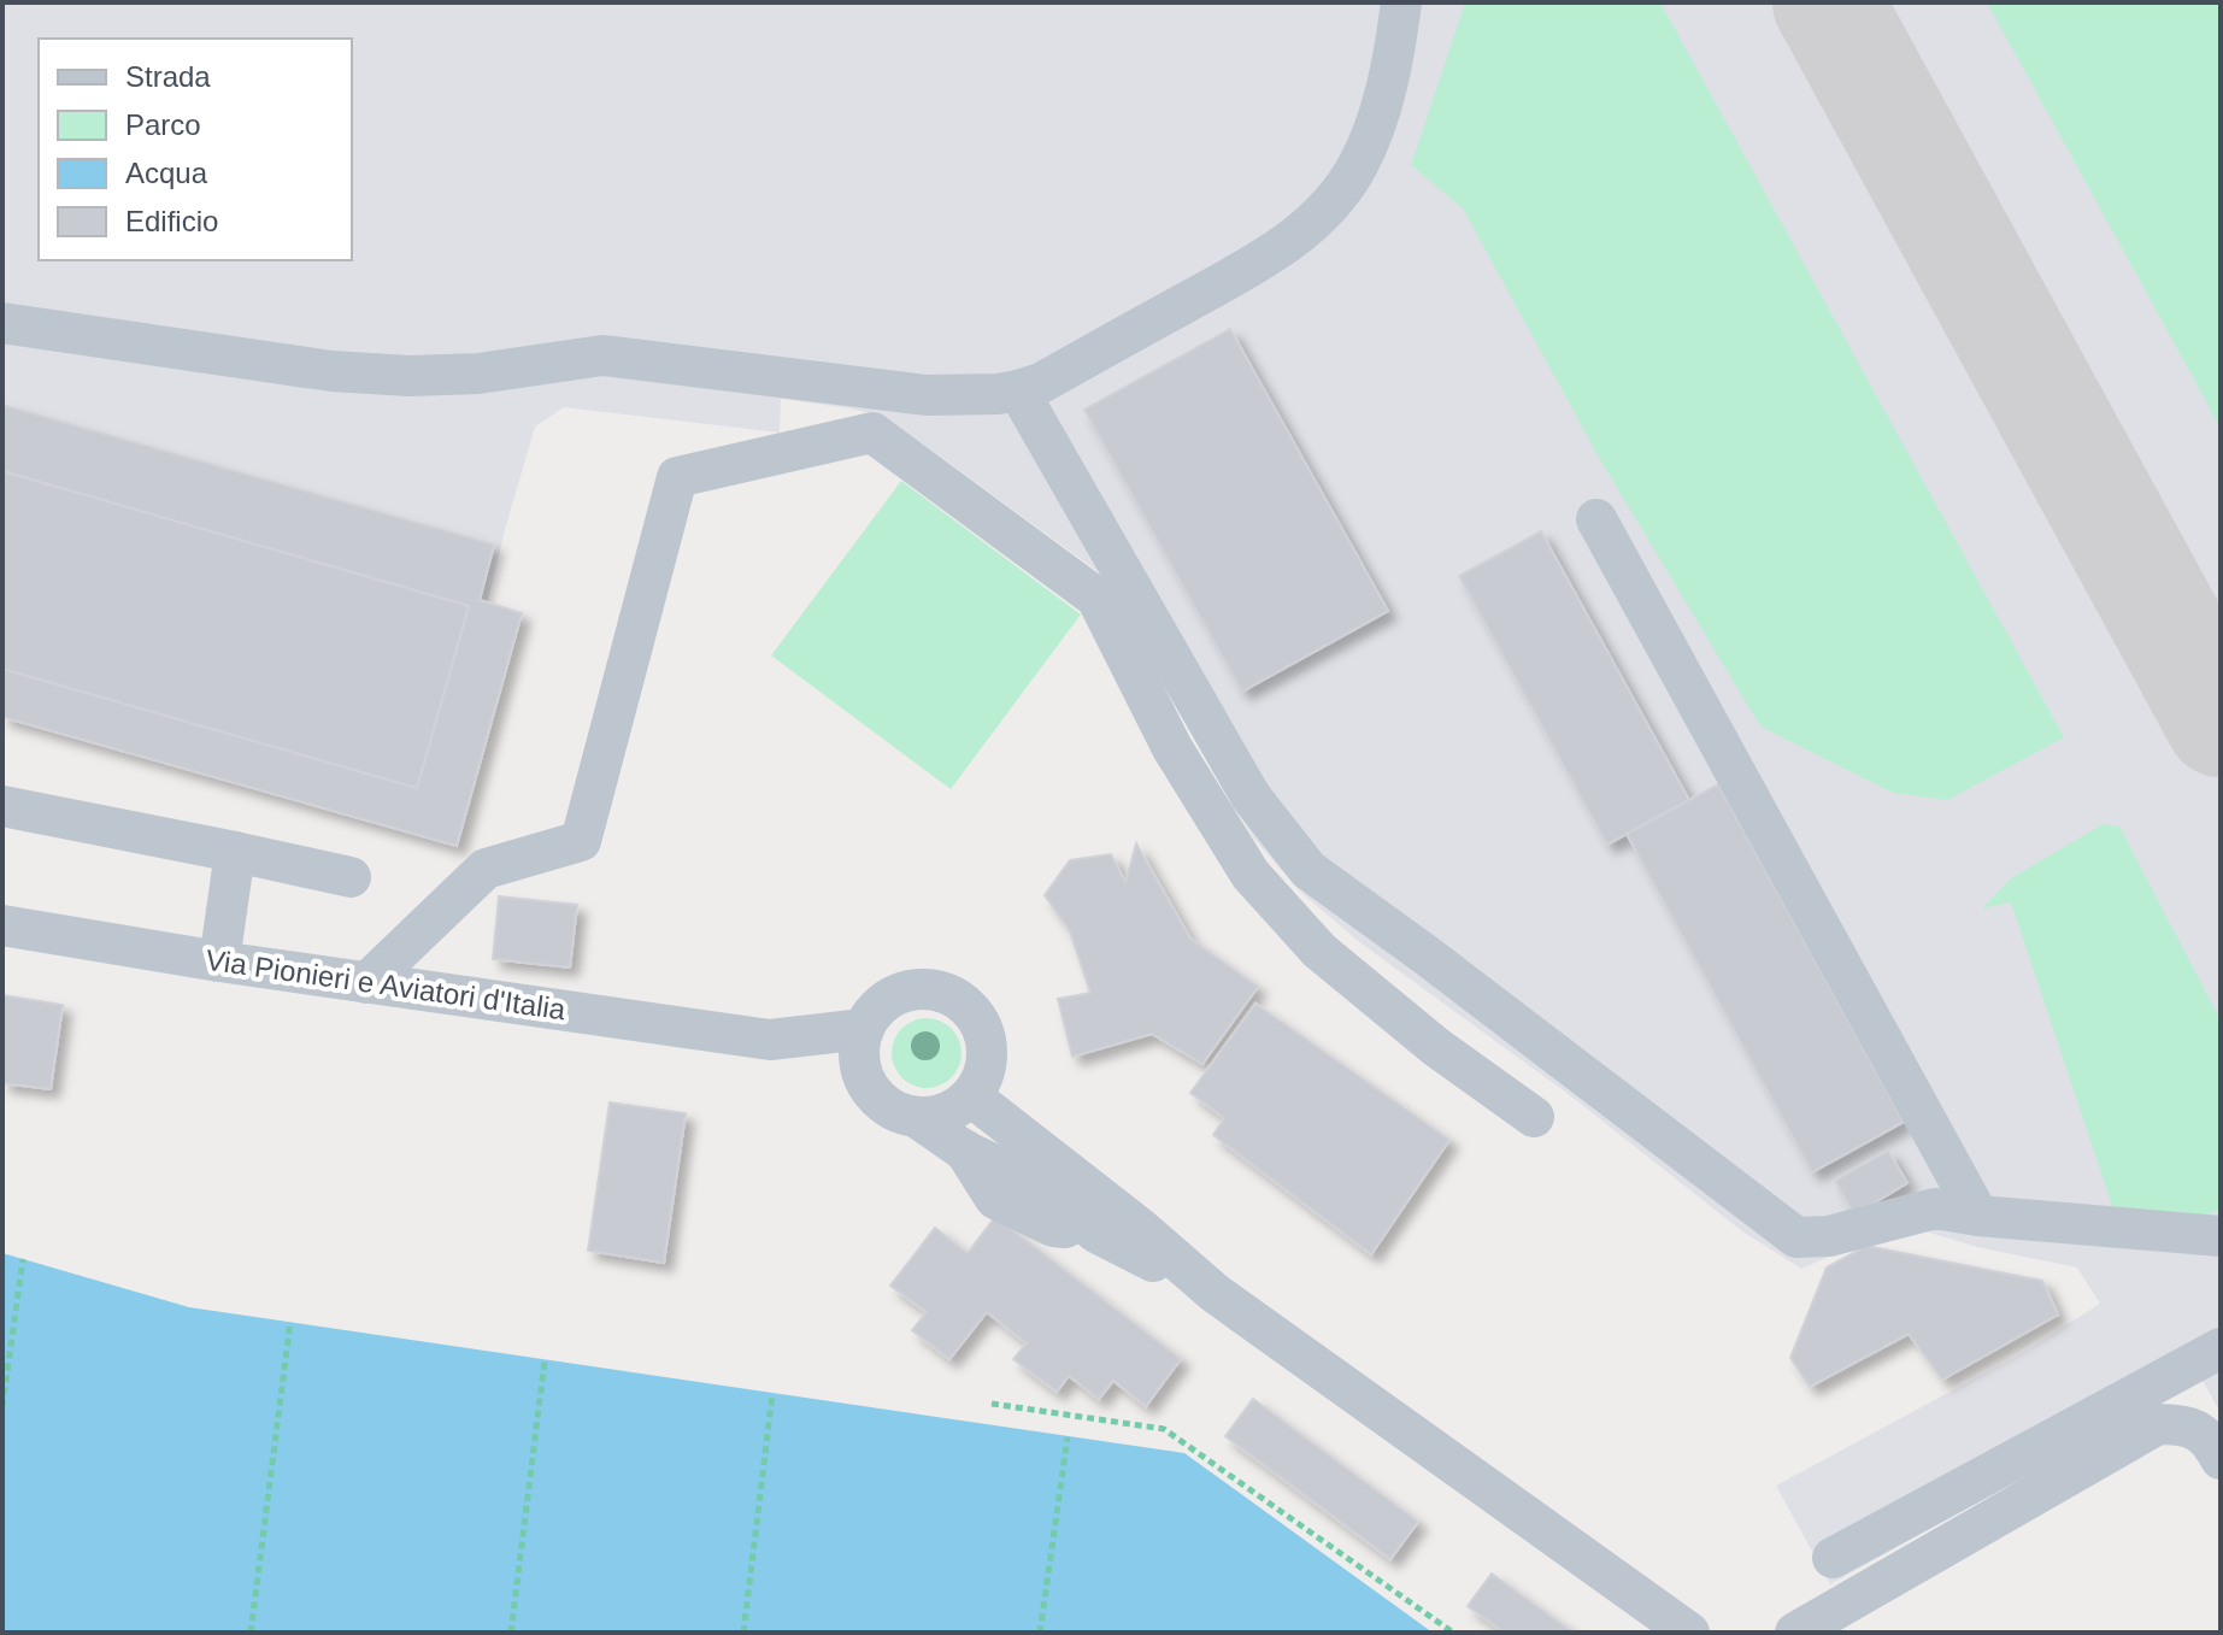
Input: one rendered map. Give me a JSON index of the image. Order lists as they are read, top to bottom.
{
  "streets": {
    "street": ["Via Pionieri e Aviatori d'Italia"]
  },
  "legend": [
    "Strada",
    "Parco",
    "Acqua",
    "Edificio"
  ]
}
